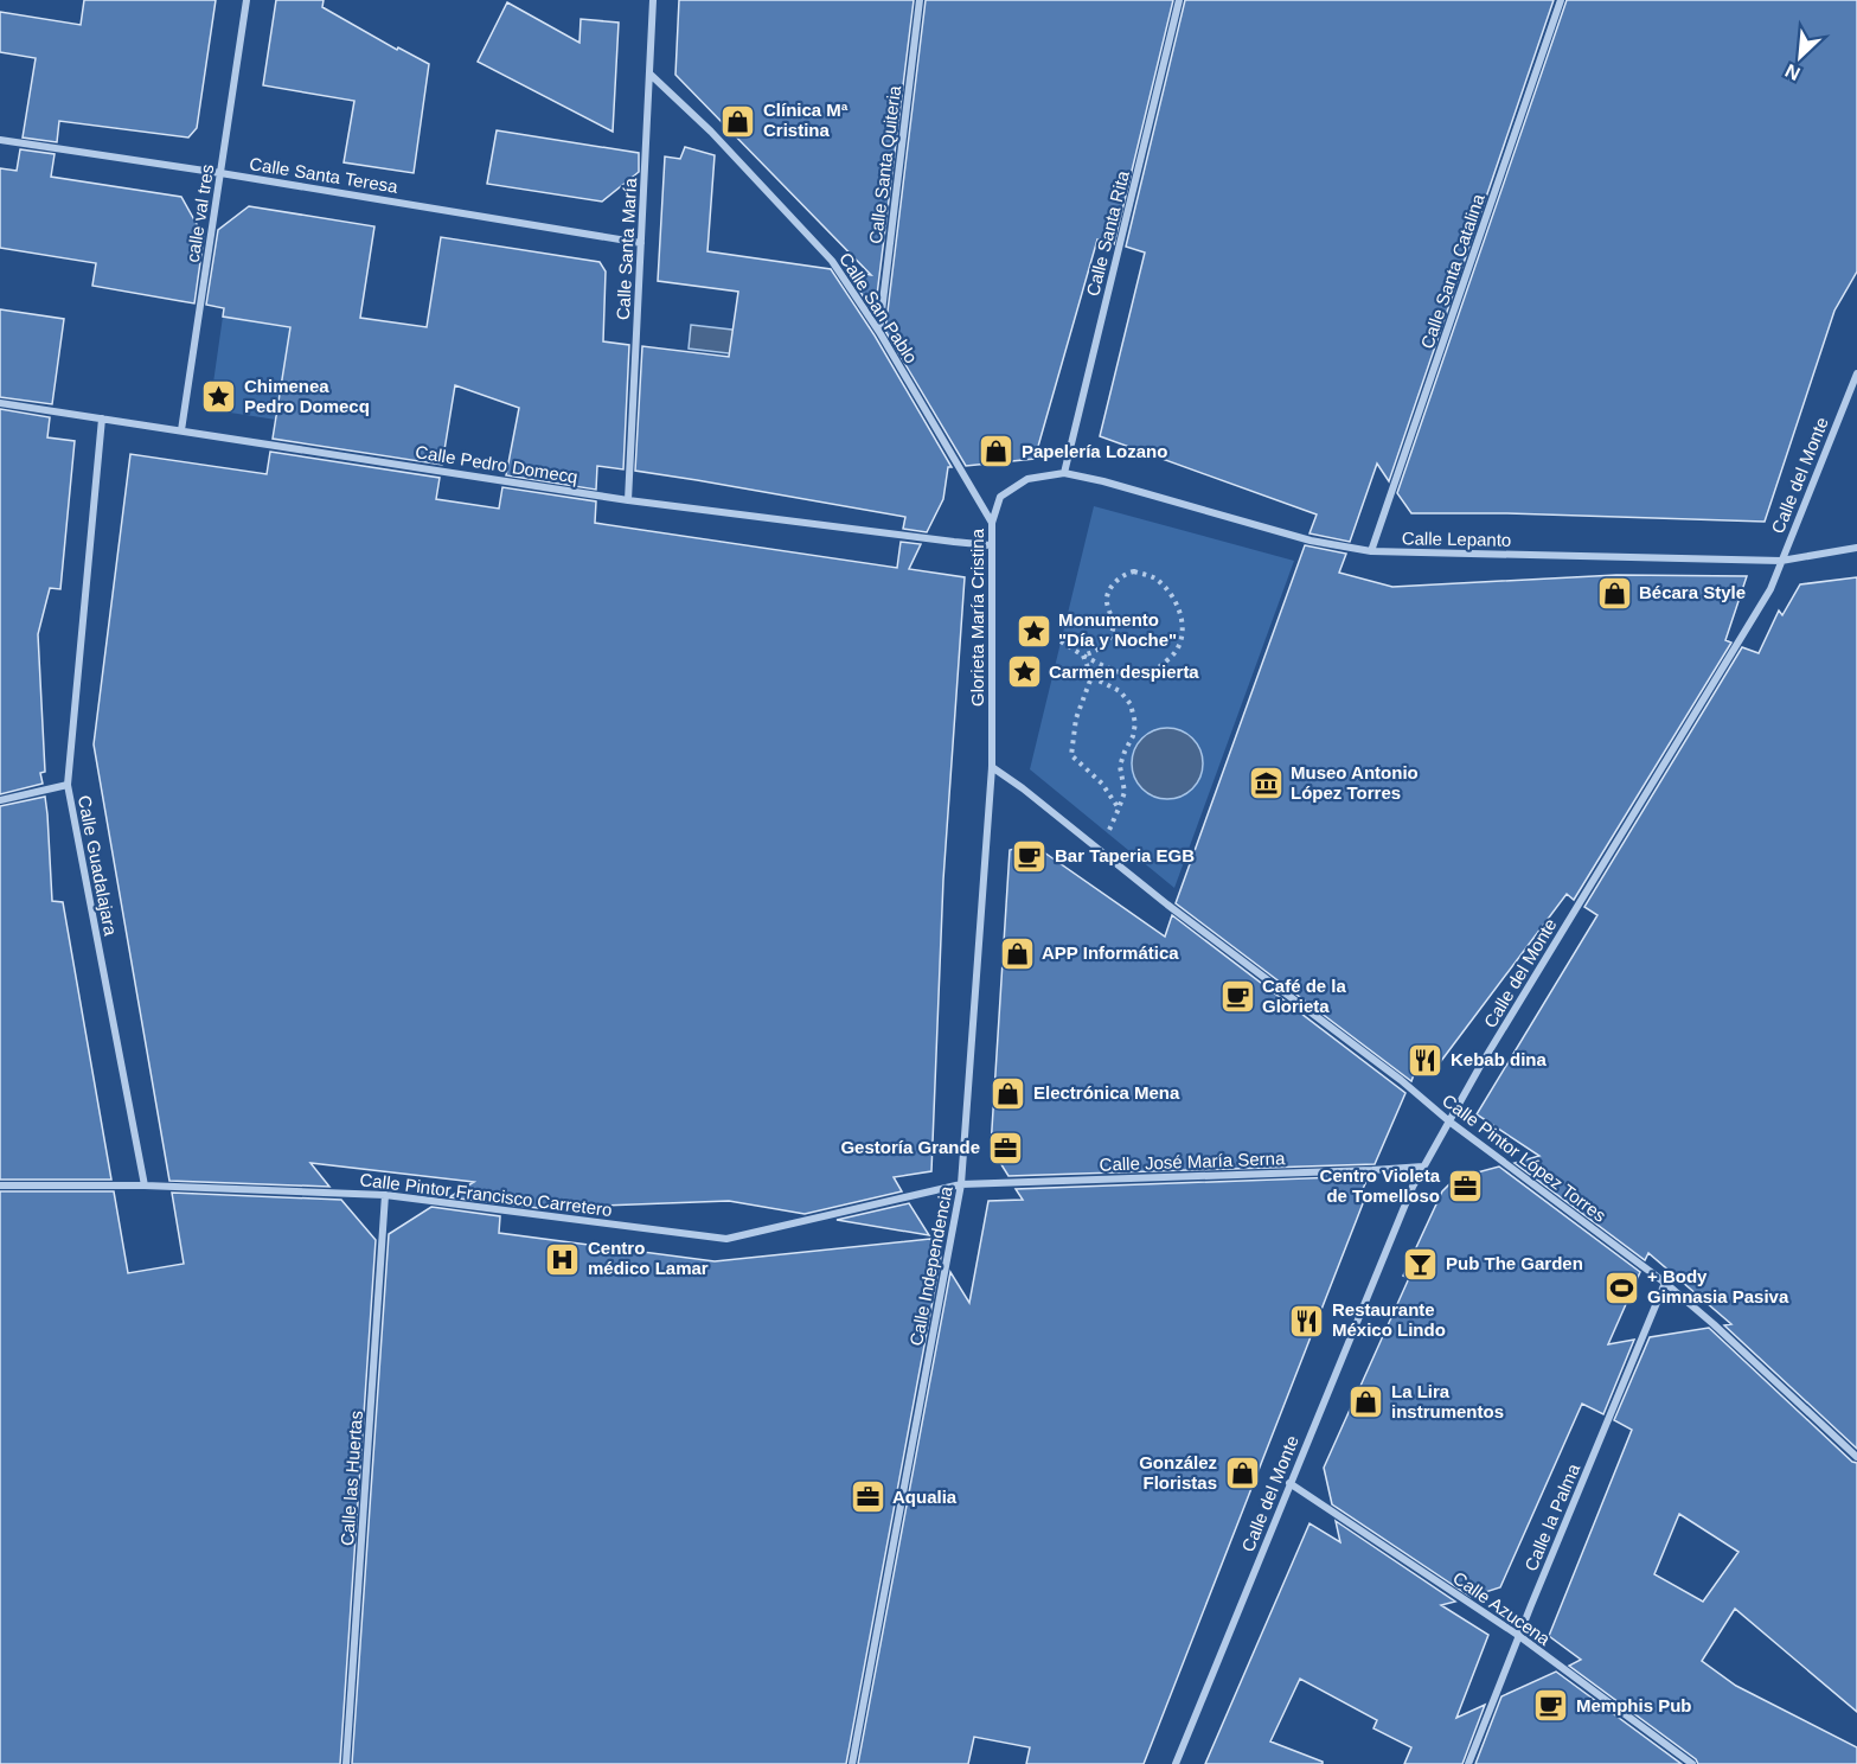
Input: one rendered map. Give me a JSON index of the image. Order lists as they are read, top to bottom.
{
  "streets": {
    "street": [
      "Calle Santa Quiteria",
      "Calle Santa Teresa",
      "calle val tres",
      "Calle Santa Rita",
      "Calle Santa María",
      "Calle Santa Catalina",
      "Calle San Pablo",
      "Calle Pedro Domecq",
      "Calle del Monte",
      "Calle Lepanto",
      "Glorieta María Cristina",
      "Calle Guadalajara",
      "Calle Pintor López Torres",
      "Calle José María Serna",
      "Calle Pintor Francisco Carretero",
      "Calle Independencia",
      "Calle las Huertas",
      "Calle la Palma",
      "Calle Azucena"
    ]
  },
  "crossings": [
    ["Calle Santa Quiteria", "Calle San Pablo"],
    ["Calle Santa Teresa", "calle val tres"],
    ["Calle Santa Teresa", "Calle Santa María"],
    ["calle val tres", "Calle Pedro Domecq"],
    ["Calle Santa Rita", "Calle Lepanto"],
    ["Calle Santa Rita", "Glorieta María Cristina"],
    ["Calle Santa María", "Calle San Pablo"],
    ["Calle Santa María", "Calle Pedro Domecq"],
    ["Calle Santa Catalina", "Calle Lepanto"],
    ["Calle San Pablo", "Glorieta María Cristina"],
    ["Calle Pedro Domecq", "Glorieta María Cristina"],
    ["Calle Pedro Domecq", "Calle Guadalajara"],
    ["Calle del Monte", "Calle Lepanto"],
    ["Calle del Monte", "Calle Pintor López Torres"],
    ["Calle del Monte", "Calle José María Serna"],
    ["Calle del Monte", "Calle Azucena"],
    ["Calle Lepanto", "Glorieta María Cristina"],
    ["Glorieta María Cristina", "Calle Pintor López Torres"],
    ["Glorieta María Cristina", "Calle Independencia"],
    ["Calle Guadalajara", "Calle Pintor Francisco Carretero"],
    ["Calle Pintor López Torres", "Calle Independencia"],
    ["Calle Pintor López Torres", "Calle la Palma"],
    ["Calle José María Serna", "Calle Pintor Francisco Carretero"],
    ["Calle José María Serna", "Calle Independencia"],
    ["Calle Pintor Francisco Carretero", "Calle Independencia"],
    ["Calle Pintor Francisco Carretero", "Calle las Huertas"],
    ["Calle la Palma", "Calle Azucena"]
  ],
  "places": {
    "shop": [
      "Clínica Mª Cristina",
      "Papelería Lozano",
      "Bécara Style",
      "APP Informática",
      "Electrónica Mena",
      "La Lira instrumentos",
      "González Floristas"
    ],
    "place": ["Chimenea Pedro Domecq", "Monumento \"Día y Noche\"", "Carmen despierta"],
    "museum": ["Museo Antonio López Torres"],
    "cafe": ["Bar Taperia EGB", "Café de la Glorieta", "Memphis Pub"],
    "restaurant": ["Kebab dina", "Restaurante México Lindo"],
    "office": ["Gestoría Grande", "Centro Violeta de Tomelloso", "Aqualia"],
    "hospital": ["Centro médico Lamar"],
    "bar": ["Pub The Garden"],
    "sports": ["+ Body Gimnasia Pasiva"]
  },
  "north": "bottom left"
}
